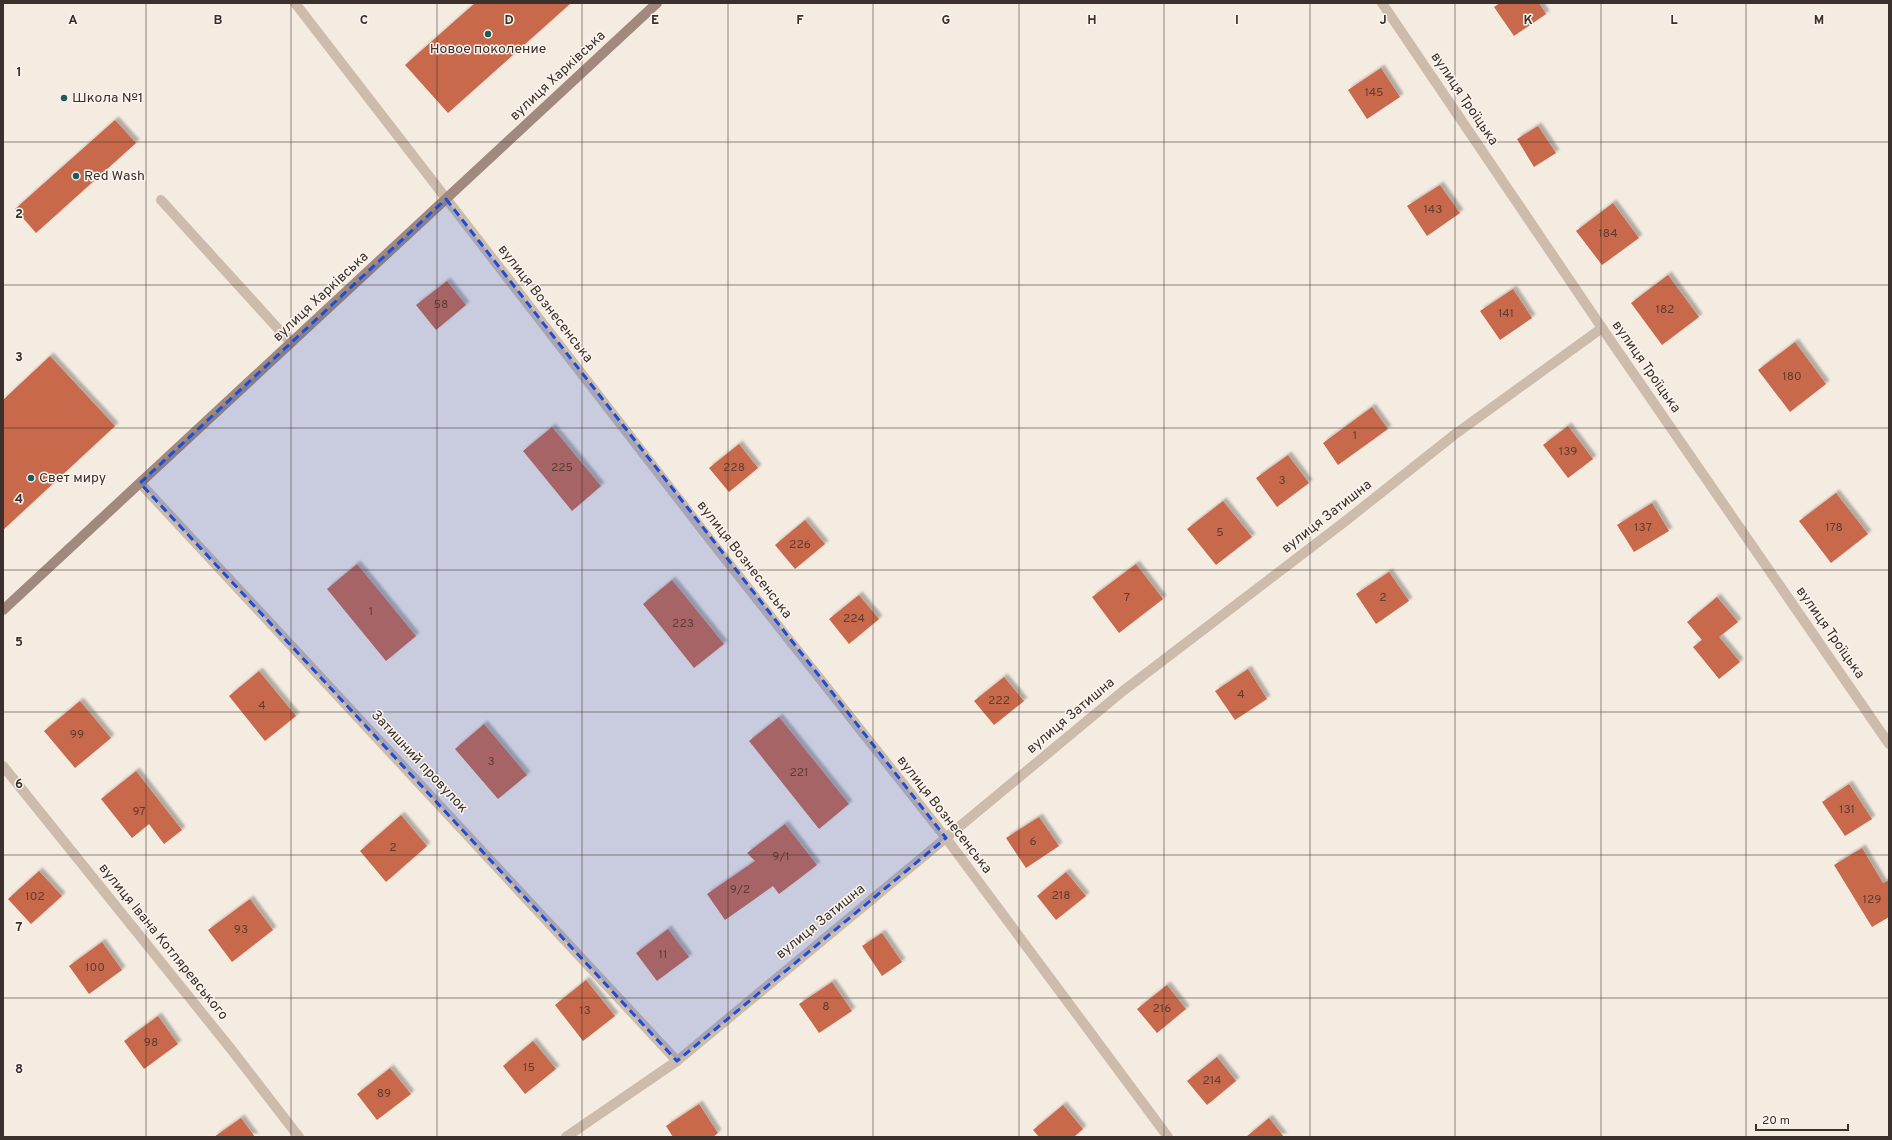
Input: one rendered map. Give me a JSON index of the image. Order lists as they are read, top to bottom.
{
  "streets": {
    "street": [
      "вулиця Харківська",
      "вулиця Троїцька",
      "вулиця Вознесенська",
      "вулиця Затишна",
      "Затишний провулок",
      "вулиця Івана Котляревського"
    ]
  },
  "crossings": [
    ["вулиця Харківська", "вулиця Вознесенська"],
    ["вулиця Харківська", "Затишний провулок"],
    ["вулиця Троїцька", "вулиця Затишна"],
    ["вулиця Вознесенська", "вулиця Затишна"],
    ["вулиця Затишна", "Затишний провулок"]
  ],
  "places": [
    "Новое поколение",
    "Школа №1",
    "Red Wash",
    "Свет миру"
  ],
  "house_numbers": [
    "145",
    "143",
    "184",
    "58",
    "182",
    "141",
    "180",
    "1",
    "139",
    "225",
    "228",
    "3",
    "137",
    "178",
    "5",
    "226",
    "7",
    "2",
    "1",
    "224",
    "223",
    "4",
    "222",
    "4",
    "99",
    "3",
    "221",
    "131",
    "97",
    "6",
    "2",
    "9/1",
    "9/2",
    "218",
    "102",
    "129",
    "93",
    "11",
    "100",
    "8",
    "216",
    "13",
    "98",
    "15",
    "214",
    "89"
  ],
  "scale_bar": "20 m",
  "grid": {
    "columns": [
      "A",
      "B",
      "C",
      "D",
      "E",
      "F",
      "G",
      "H",
      "I",
      "J",
      "K",
      "L",
      "M"
    ],
    "rows": [
      "1",
      "2",
      "3",
      "4",
      "5",
      "6",
      "7",
      "8"
    ]
  }
}
